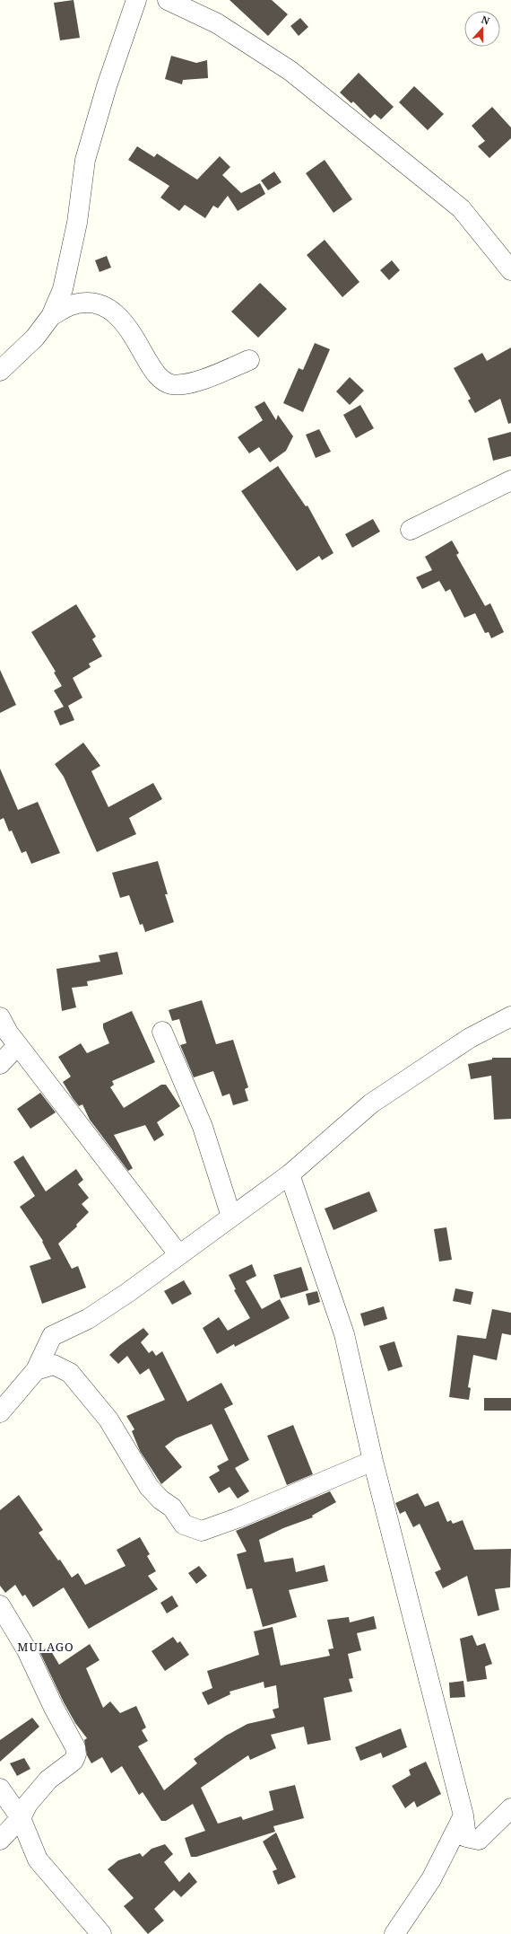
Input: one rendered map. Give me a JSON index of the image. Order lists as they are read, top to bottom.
{
  "districts": ["MULAGO"],
  "north": "top"
}
